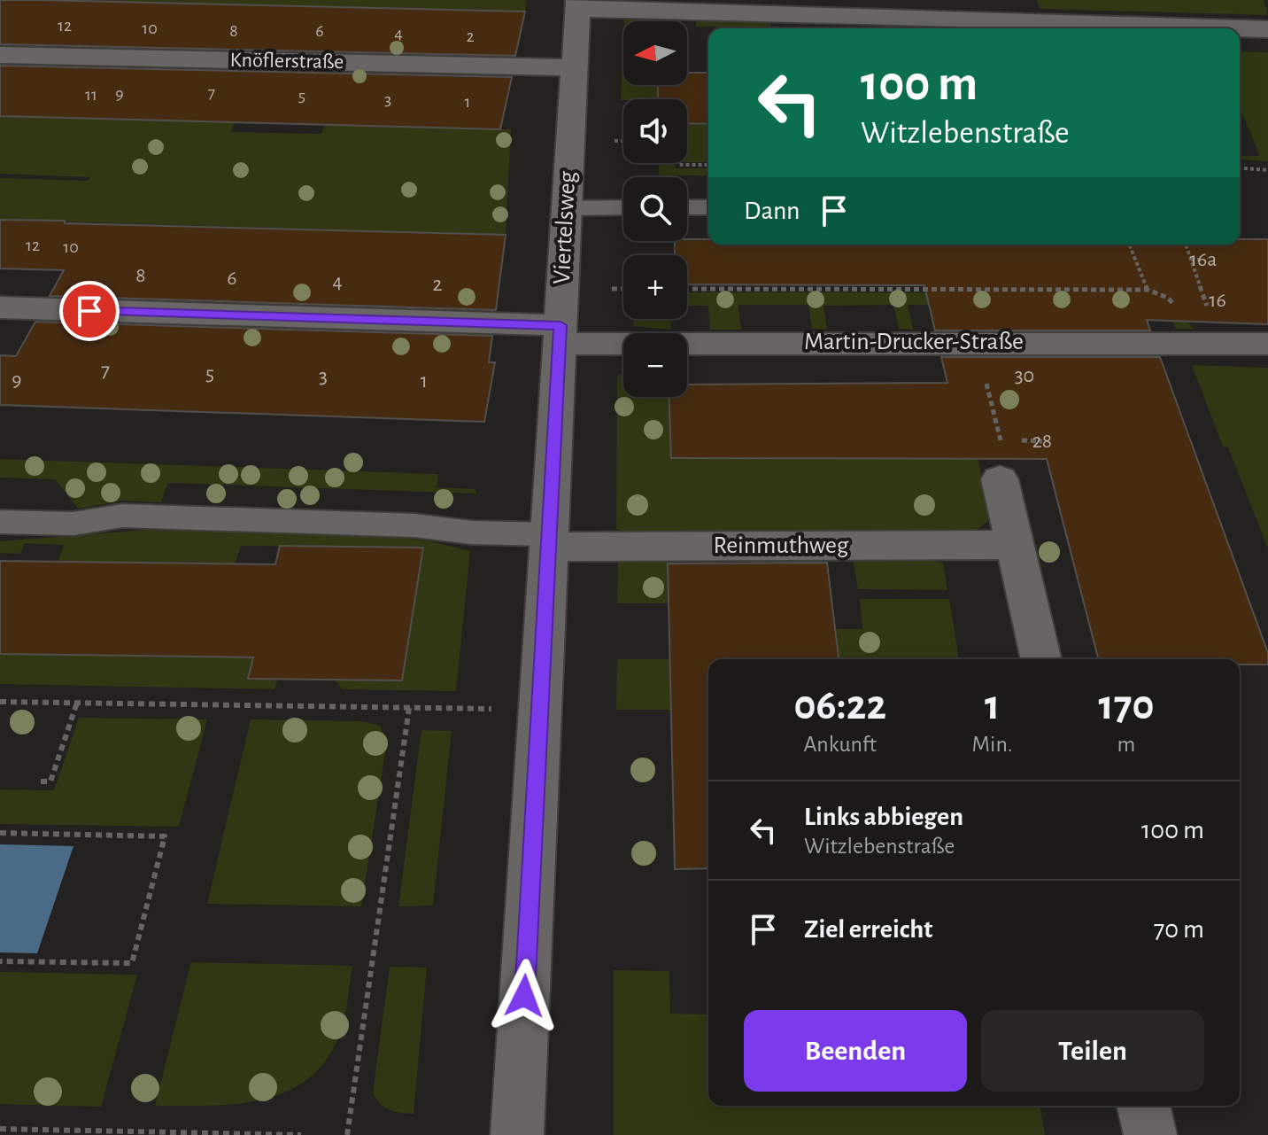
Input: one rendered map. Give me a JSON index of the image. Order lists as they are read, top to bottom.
{
  "streets": {
    "street": [
      "Knöflerstraße",
      "Viertelsweg",
      "Martin-Drucker-Straße",
      "Reinmuthweg"
    ]
  },
  "crossings": [
    ["Knöflerstraße", "Viertelsweg"],
    ["Viertelsweg", "Martin-Drucker-Straße"],
    ["Viertelsweg", "Reinmuthweg"]
  ],
  "house_numbers": [
    "12",
    "10",
    "8",
    "6",
    "4",
    "2",
    "7",
    "9",
    "11",
    "5",
    "3",
    "1",
    "12",
    "10",
    "16a",
    "8",
    "6",
    "4",
    "2",
    "16",
    "7",
    "5",
    "30",
    "3",
    "9",
    "1",
    "28"
  ],
  "north": "left",
  "page": {
    "map_buttons": ["+", "−"],
    "turn": ["100 m", "Witzlebenstraße"],
    "then": "Dann",
    "eta": [
      "06:22",
      "Ankunft",
      "1",
      "Min.",
      "170",
      "m"
    ],
    "list": [
      {
        "name": "Links abbiegen",
        "note": "Witzlebenstraße",
        "value": "100 m"
      },
      {
        "name": "Ziel erreicht",
        "value": "70 m"
      }
    ],
    "buttons": ["Beenden", "Teilen"]
  }
}
